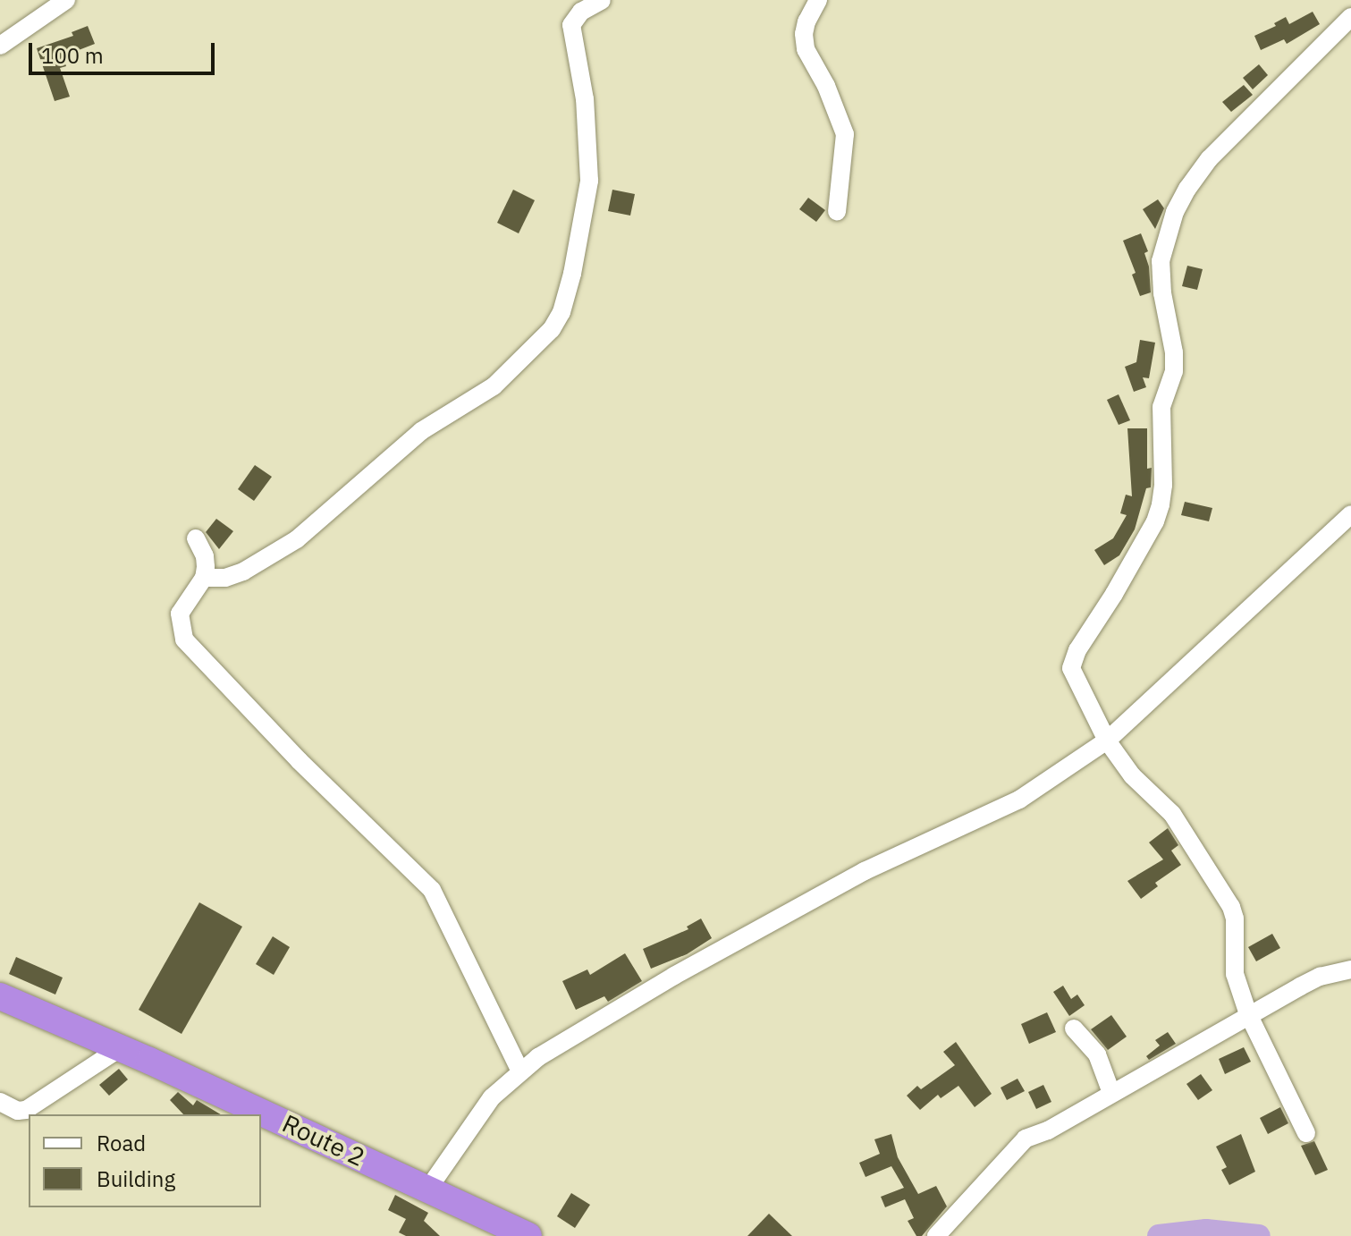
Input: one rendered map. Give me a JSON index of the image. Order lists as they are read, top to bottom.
{
  "streets": {
    "highway": ["Route 2"]
  },
  "legend": ["Road", "Building"],
  "scale_bar": "100 m"
}
